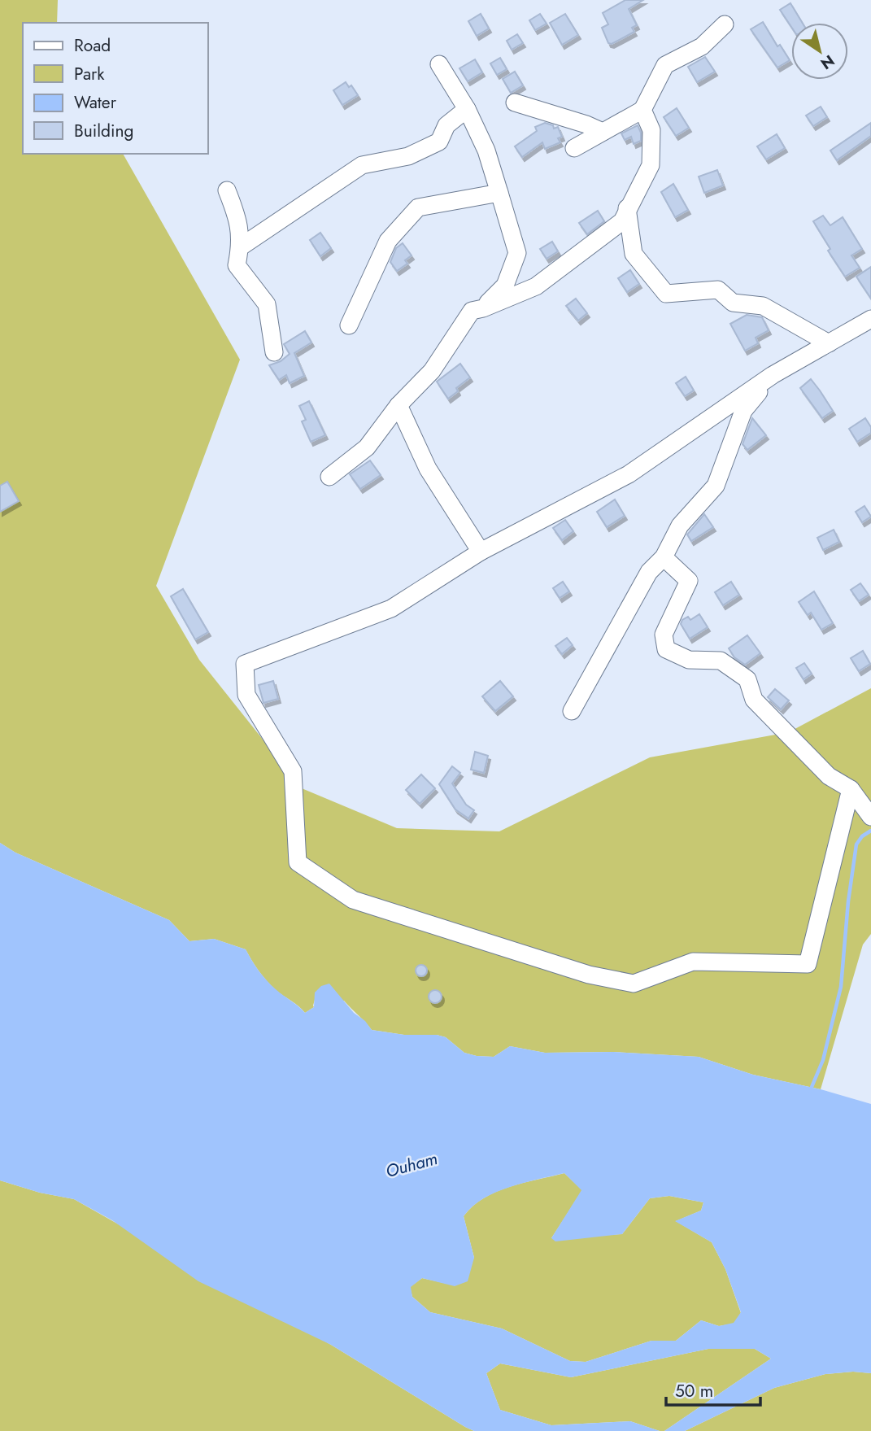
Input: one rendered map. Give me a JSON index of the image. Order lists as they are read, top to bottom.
{
  "water": ["Ouham"],
  "legend": [
    "Road",
    "Park",
    "Water",
    "Building"
  ],
  "scale_bar": "50 m",
  "north": "bottom right"
}
